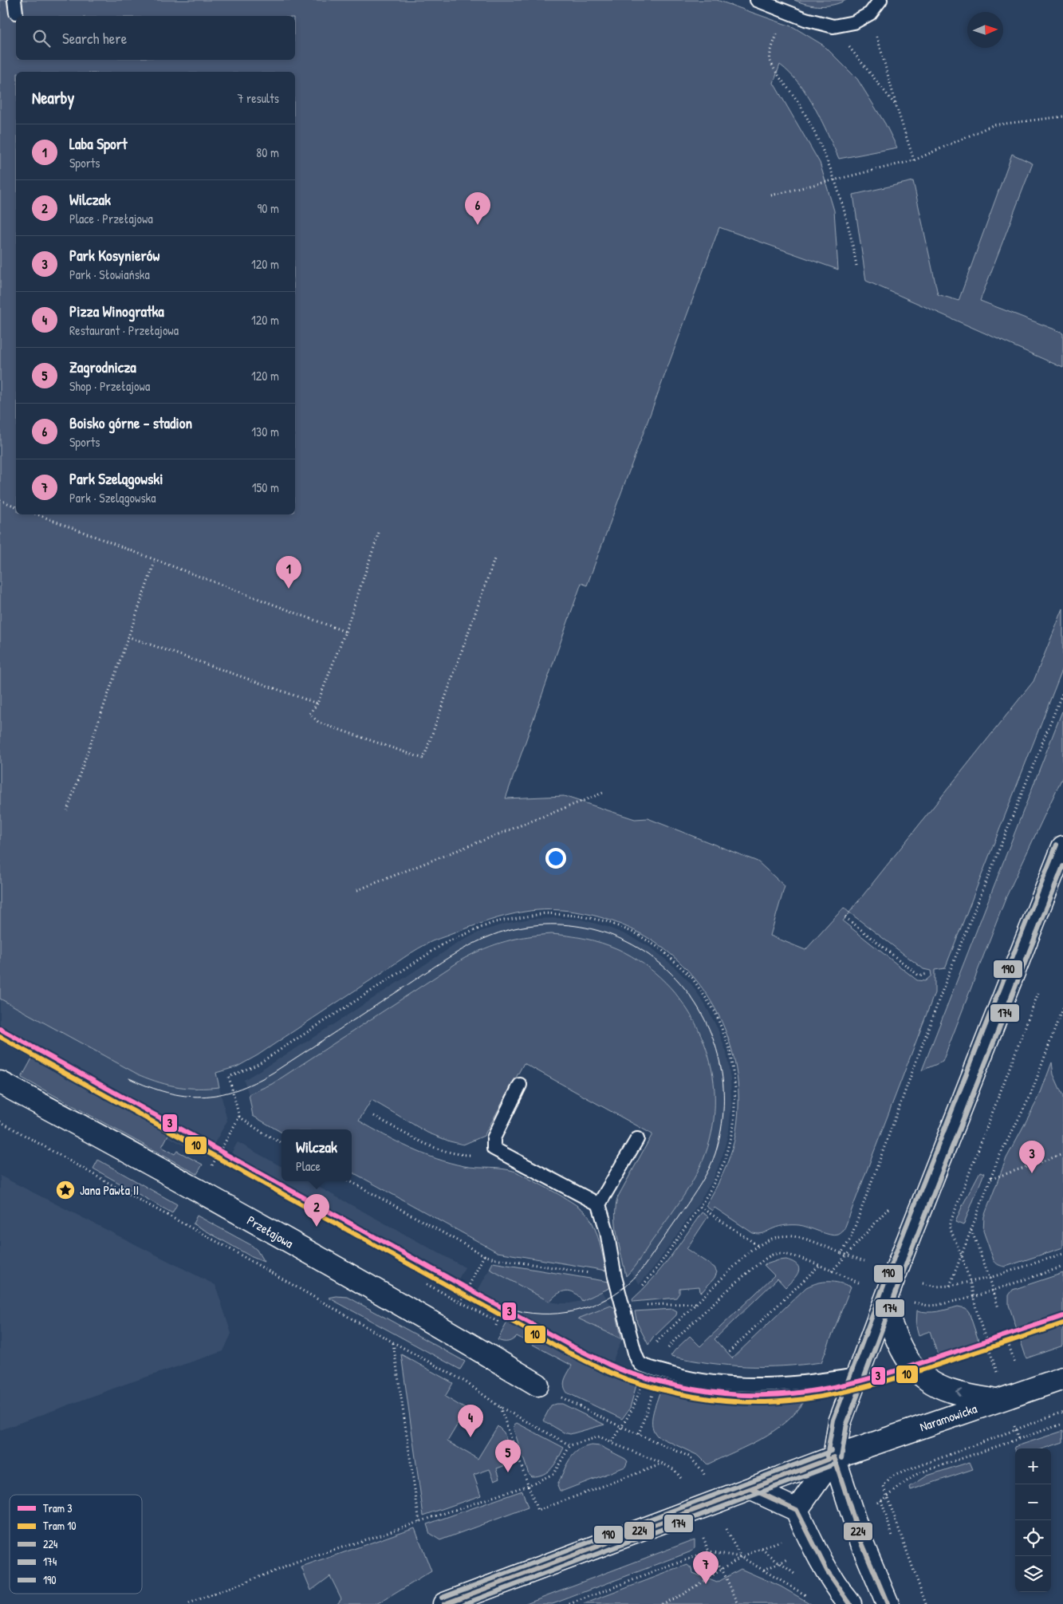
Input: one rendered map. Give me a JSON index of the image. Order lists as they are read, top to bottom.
{
  "streets": {
    "street": ["Przełajowa", "Naramowicka"]
  },
  "places": {
    "place": ["Jana Pawła II"]
  },
  "lines": [
    "transit line 190",
    "transit line 174",
    "tram line 3",
    "tram line 10",
    "transit line 224"
  ],
  "legend": [
    "Tram 3",
    "Tram 10",
    "224",
    "174",
    "190"
  ],
  "north": "right",
  "page": {
    "search": "Search here",
    "heading": ["Nearby", "7 results"],
    "list": [
      {
        "mark": "1",
        "name": "Laba Sport",
        "note": "Sports",
        "value": "80 m"
      },
      {
        "mark": "2",
        "name": "Wilczak",
        "note": "Place · Przełajowa",
        "value": "90 m"
      },
      {
        "mark": "3",
        "name": "Park Kosynierów",
        "note": "Park · Słowiańska",
        "value": "120 m"
      },
      {
        "mark": "4",
        "name": "Pizza Winogratka",
        "note": "Restaurant · Przełajowa",
        "value": "120 m"
      },
      {
        "mark": "5",
        "name": "Zagrodnicza",
        "note": "Shop · Przełajowa",
        "value": "120 m"
      },
      {
        "mark": "6",
        "name": "Boisko górne - stadion",
        "note": "Sports",
        "value": "130 m"
      },
      {
        "mark": "7",
        "name": "Park Szelągowski",
        "note": "Park · Szelągowska",
        "value": "150 m"
      }
    ],
    "pins": [
      "6",
      "1",
      "3",
      "2",
      "4",
      "5",
      "7"
    ],
    "popup": ["Wilczak", "Place"],
    "map_buttons": ["+", "−"]
  }
}
